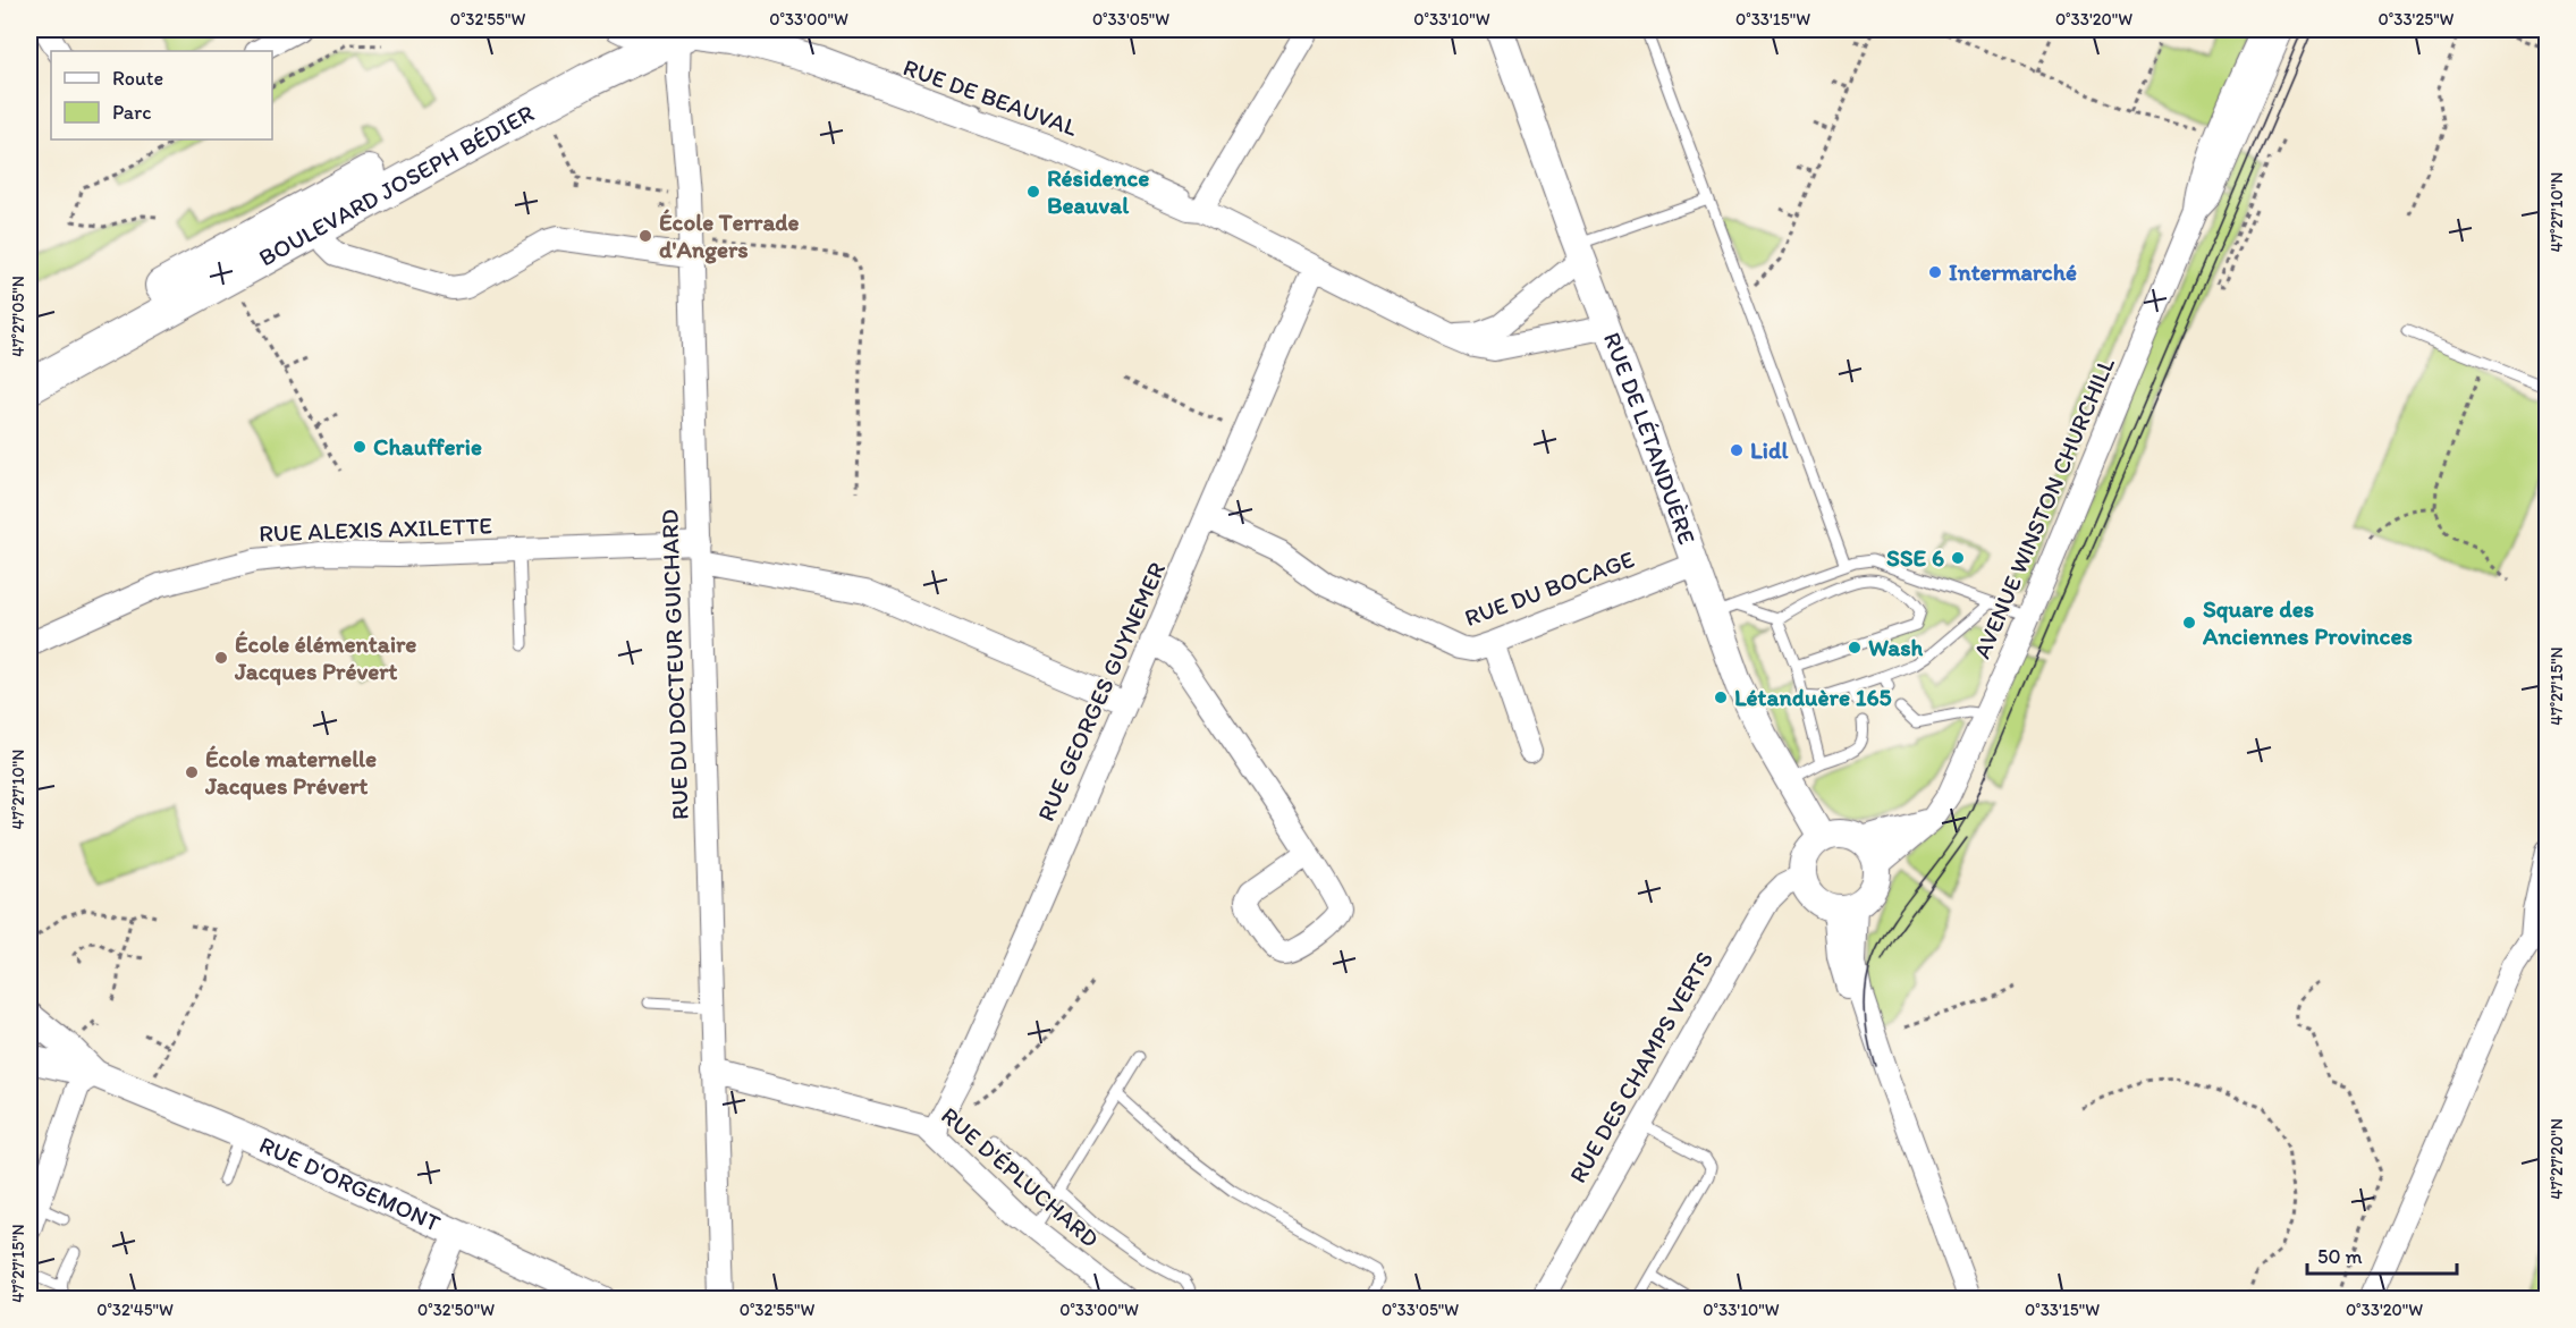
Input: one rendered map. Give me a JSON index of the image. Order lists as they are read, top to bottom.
{
  "streets": {
    "main road": ["BOULEVARD JOSEPH BÉDIER"],
    "street": [
      "RUE DE BEAUVAL",
      "RUE DE LÉTANDUÈRE",
      "AVENUE WINSTON CHURCHILL",
      "RUE ALEXIS AXILETTE",
      "RUE DU BOCAGE",
      "RUE DU DOCTEUR GUICHARD",
      "RUE GEORGES GUYNEMER",
      "RUE DES CHAMPS VERTS",
      "RUE D'ÉPLUCHARD",
      "RUE D'ORGEMONT"
    ]
  },
  "crossings": [
    ["RUE DE BEAUVAL", "BOULEVARD JOSEPH BÉDIER"],
    ["RUE DE BEAUVAL", "RUE DE LÉTANDUÈRE"],
    ["RUE DE BEAUVAL", "RUE DU DOCTEUR GUICHARD"],
    ["RUE DE BEAUVAL", "RUE GEORGES GUYNEMER"],
    ["BOULEVARD JOSEPH BÉDIER", "RUE DU DOCTEUR GUICHARD"],
    ["RUE DE LÉTANDUÈRE", "AVENUE WINSTON CHURCHILL"],
    ["RUE DE LÉTANDUÈRE", "RUE DU BOCAGE"],
    ["RUE DE LÉTANDUÈRE", "RUE DES CHAMPS VERTS"],
    ["AVENUE WINSTON CHURCHILL", "RUE DES CHAMPS VERTS"],
    ["RUE ALEXIS AXILETTE", "RUE DU DOCTEUR GUICHARD"],
    ["RUE ALEXIS AXILETTE", "RUE GEORGES GUYNEMER"],
    ["RUE DU BOCAGE", "RUE GEORGES GUYNEMER"],
    ["RUE DU DOCTEUR GUICHARD", "RUE D'ÉPLUCHARD"],
    ["RUE GEORGES GUYNEMER", "RUE D'ÉPLUCHARD"]
  ],
  "places": [
    "Résidence Beauval",
    "École Terrade d'Angers",
    "Intermarché",
    "Chaufferie",
    "Lidl",
    "SSE 6",
    "Square des Anciennes Provinces",
    "Wash",
    "École élémentaire Jacques Prévert",
    "Létanduère 165",
    "École maternelle Jacques Prévert"
  ],
  "legend": ["Route", "Parc"],
  "scale_bar": "50 m",
  "coordinates": [
    "0°32'55\"W",
    "0°33'00\"W",
    "0°33'05\"W",
    "0°33'10\"W",
    "0°33'15\"W",
    "0°33'20\"W",
    "0°33'25\"W",
    "47°27'10\"N",
    "47°27'05\"N",
    "47°27'15\"N",
    "47°27'20\"N",
    "0°32'45\"W",
    "0°32'50\"W"
  ]
}
